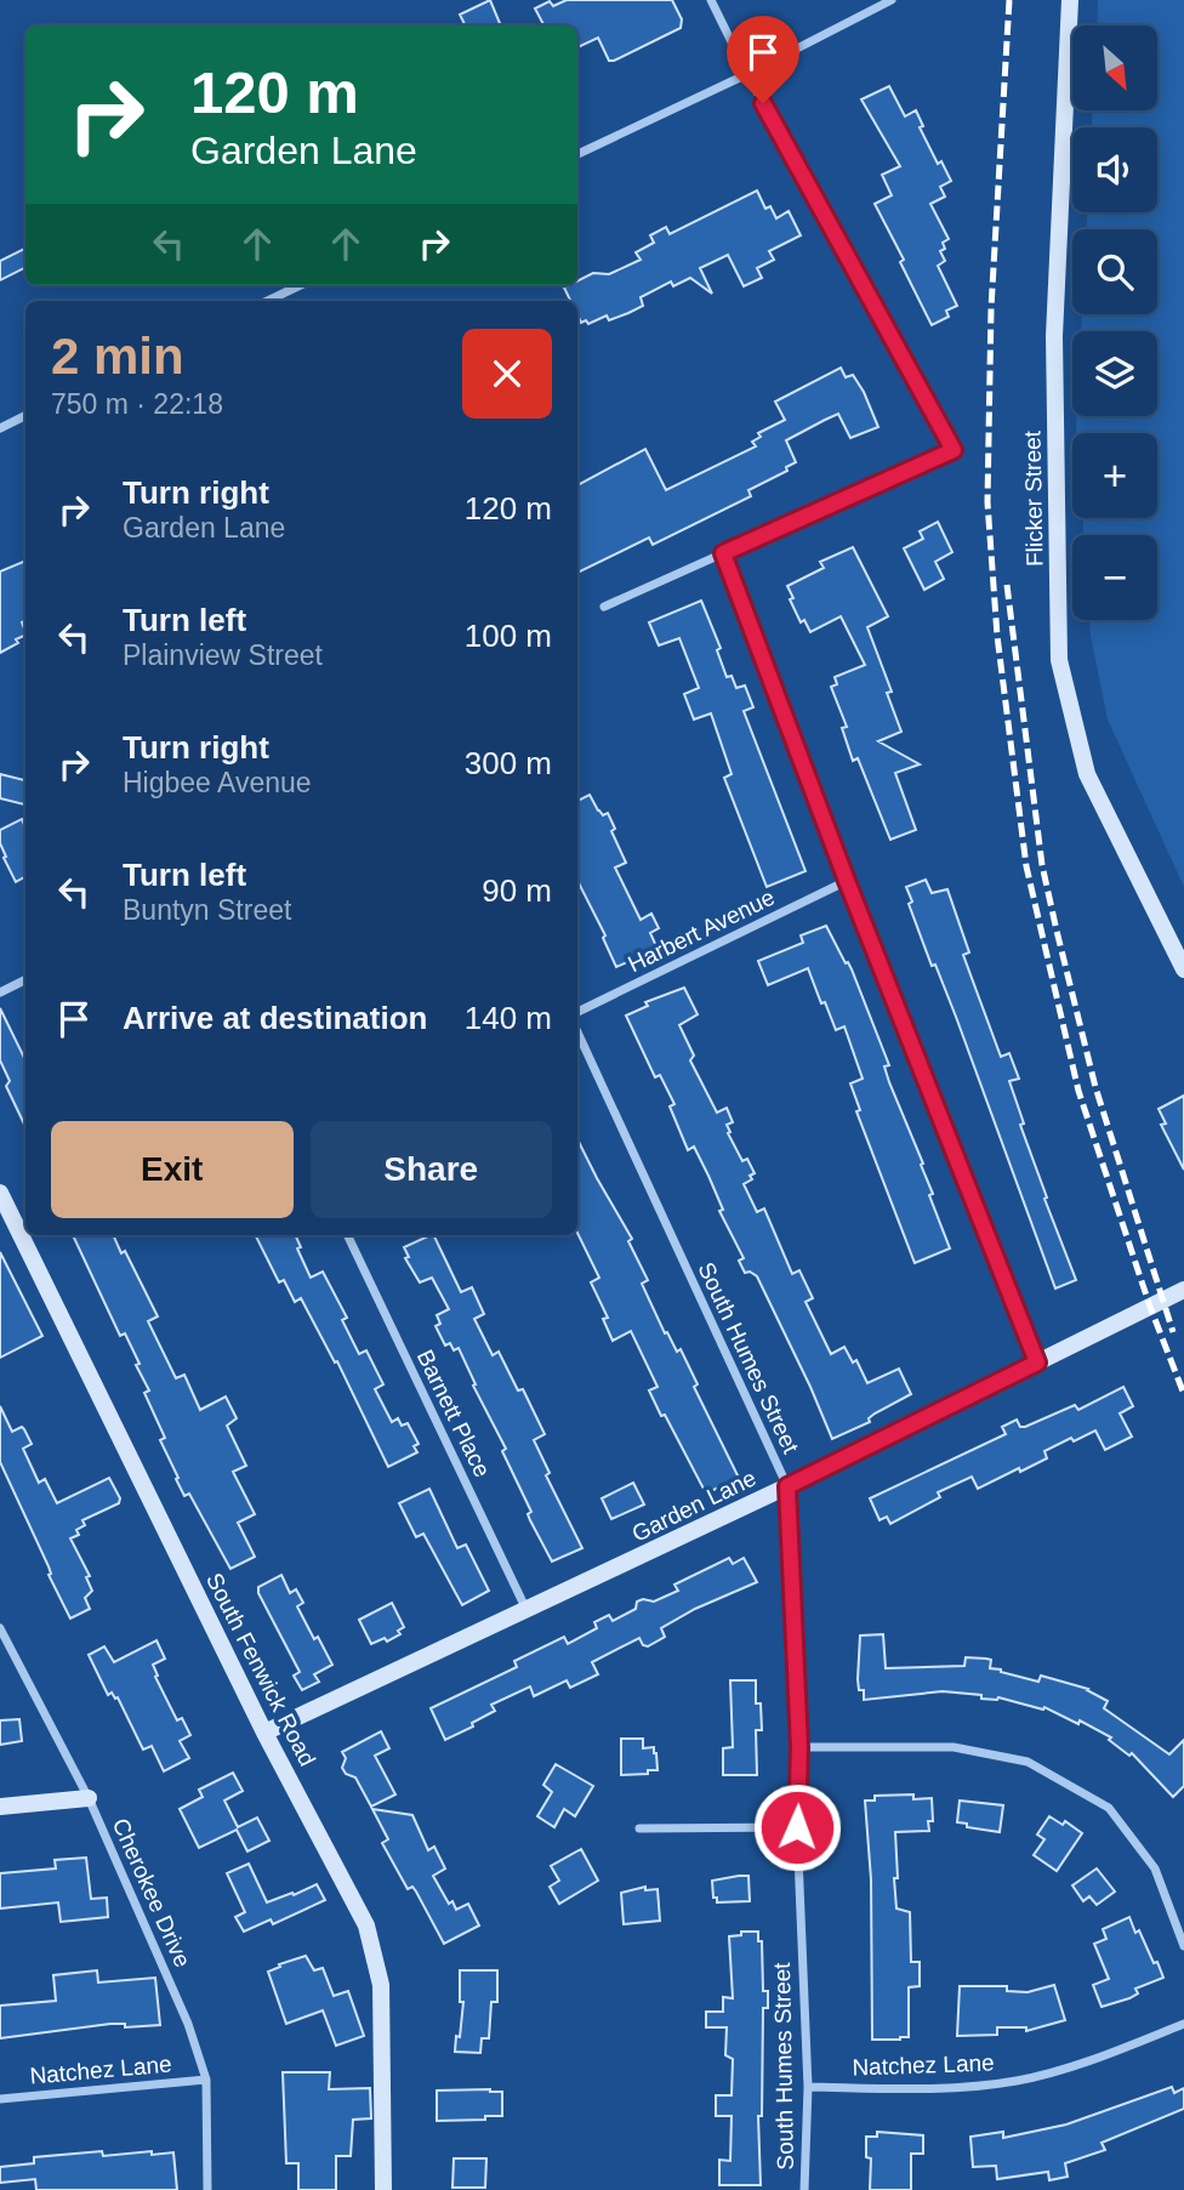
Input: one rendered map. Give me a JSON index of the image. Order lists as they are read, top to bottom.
{
  "streets": {
    "street": [
      "Flicker Street",
      "Harbert Avenue",
      "South Humes Street",
      "Barnett Place",
      "Garden Lane",
      "South Fenwick Road",
      "Cherokee Drive",
      "Natchez Lane"
    ]
  },
  "crossings": [
    ["South Humes Street", "Garden Lane"],
    ["South Humes Street", "Natchez Lane"],
    ["Barnett Place", "Garden Lane"],
    ["Garden Lane", "South Fenwick Road"],
    ["Cherokee Drive", "Natchez Lane"]
  ],
  "north": "bottom right",
  "page": {
    "map_buttons": ["+", "−"],
    "turn": ["120 m", "Garden Lane"],
    "heading": ["2 min", "750 m · 22:18"],
    "list": [
      {
        "name": "Turn right",
        "note": "Garden Lane",
        "value": "120 m"
      },
      {
        "name": "Turn left",
        "note": "Plainview Street",
        "value": "100 m"
      },
      {
        "name": "Turn right",
        "note": "Higbee Avenue",
        "value": "300 m"
      },
      {
        "name": "Turn left",
        "note": "Buntyn Street",
        "value": "90 m"
      },
      {
        "name": "Arrive at destination",
        "value": "140 m"
      }
    ],
    "buttons": ["Exit", "Share"]
  }
}
